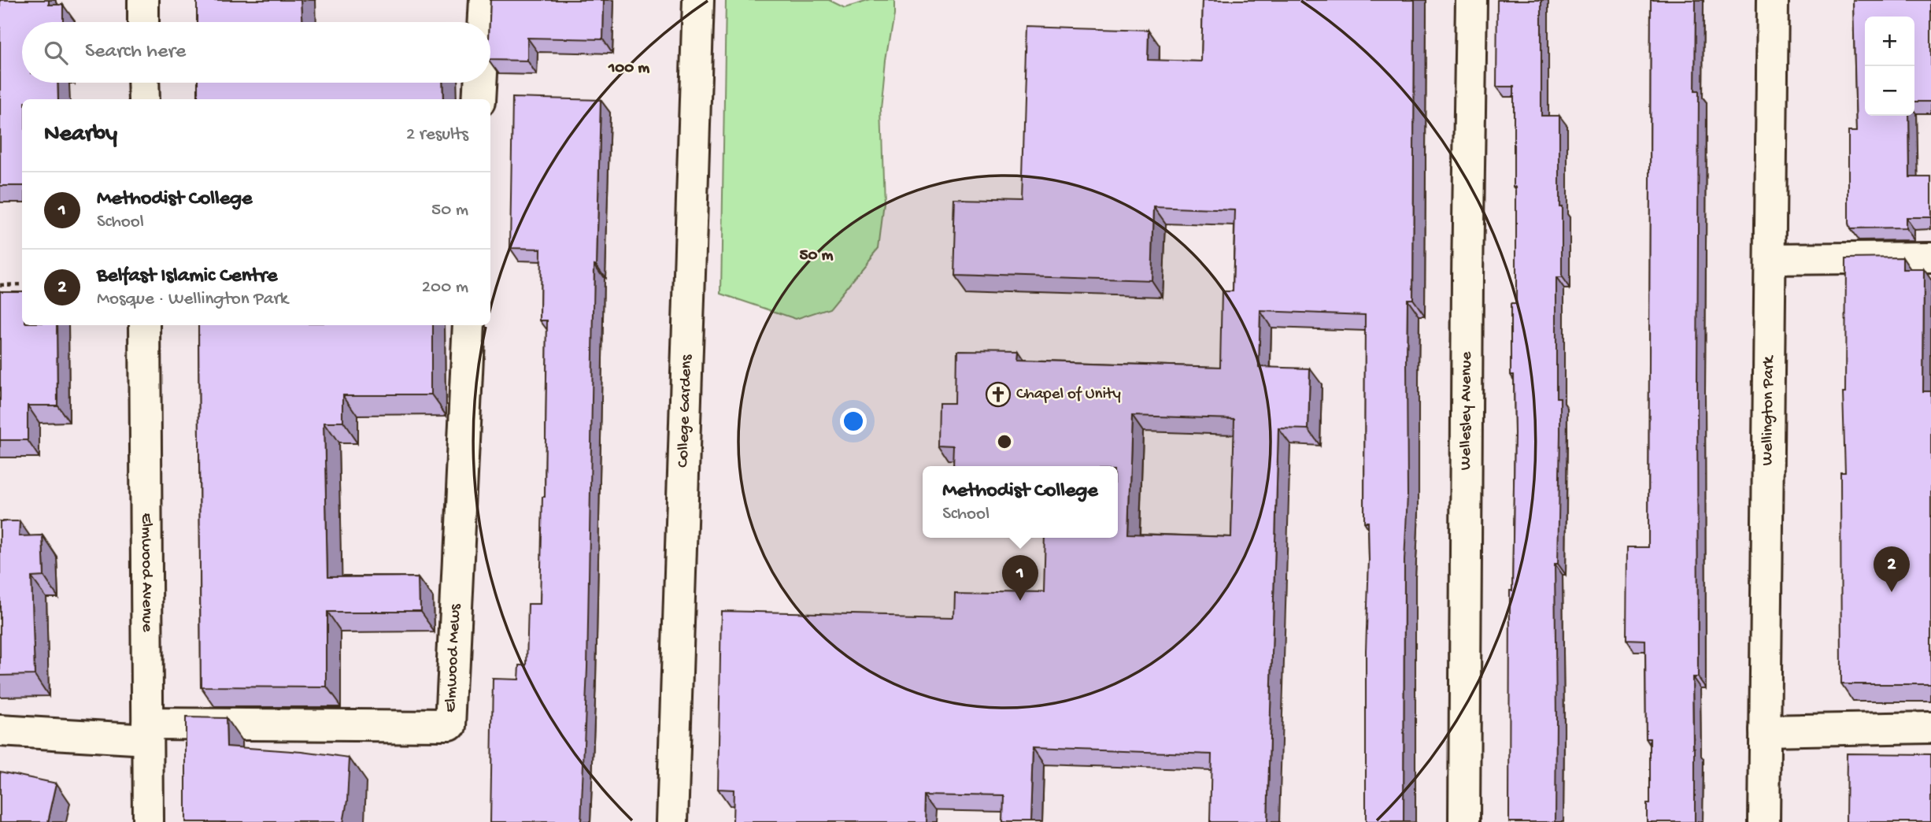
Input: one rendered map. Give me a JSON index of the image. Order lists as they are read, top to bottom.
{
  "streets": {
    "street": [
      "College Gardens",
      "Wellesley Avenue",
      "Wellington Park",
      "Elmwood Avenue",
      "Elmwood Mews"
    ]
  },
  "crossings": [
    ["Elmwood Avenue", "Elmwood Mews"]
  ],
  "places": {
    "church": ["Chapel of Unity"]
  },
  "page": {
    "map_buttons": ["+", "−"],
    "search": "Search here",
    "heading": ["Nearby", "2 results"],
    "list": [
      {
        "mark": "1",
        "name": "Methodist College",
        "note": "School",
        "value": "50 m"
      },
      {
        "mark": "2",
        "name": "Belfast Islamic Centre",
        "note": "Mosque · Wellington Park",
        "value": "200 m"
      }
    ],
    "popup": ["Methodist College", "School"],
    "pins": ["2", "1"]
  },
  "rings": ["100 m", "50 m"]
}
